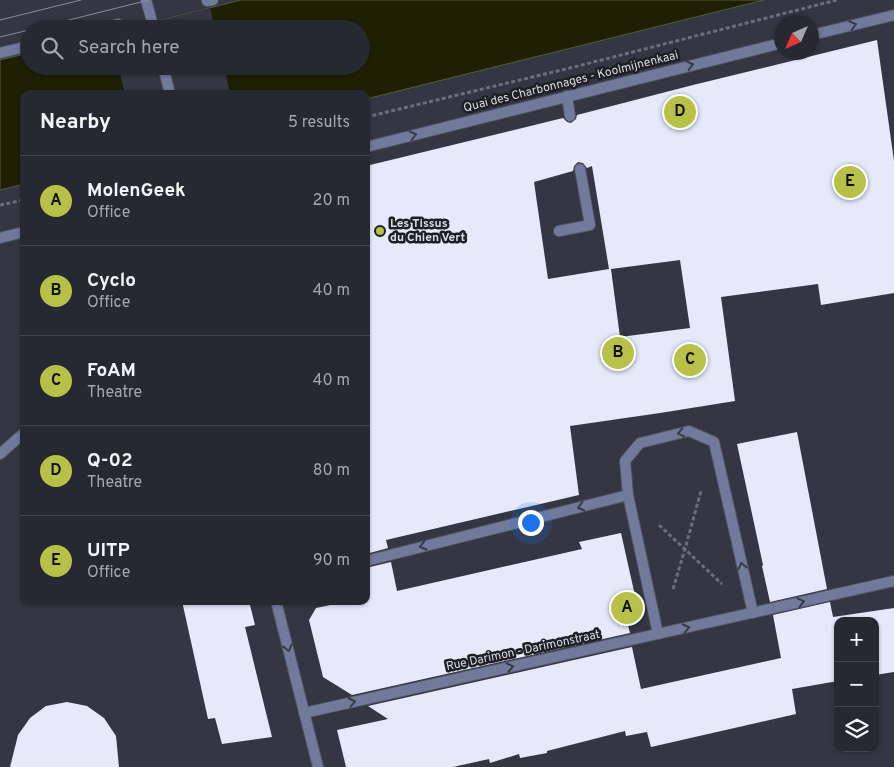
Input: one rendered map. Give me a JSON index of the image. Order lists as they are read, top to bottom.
{
  "streets": {
    "street": ["Quai des Charbonnages - Koolmijnenkaai", "Rue Darimon - Darimonstraat"]
  },
  "one_way": ["Quai des Charbonnages - Koolmijnenkaai", "Rue Darimon - Darimonstraat"],
  "places": ["Les Tissus du Chien Vert"],
  "north": "bottom left",
  "page": {
    "search": "Search here",
    "heading": ["Nearby", "5 results"],
    "pins": [
      "D",
      "E",
      "B",
      "C",
      "A"
    ],
    "list": [
      {
        "mark": "A",
        "name": "MolenGeek",
        "note": "Office",
        "value": "20 m"
      },
      {
        "mark": "B",
        "name": "Cyclo",
        "note": "Office",
        "value": "40 m"
      },
      {
        "mark": "C",
        "name": "FoAM",
        "note": "Theatre",
        "value": "40 m"
      },
      {
        "mark": "D",
        "name": "Q-02",
        "note": "Theatre",
        "value": "80 m"
      },
      {
        "mark": "E",
        "name": "UITP",
        "note": "Office",
        "value": "90 m"
      }
    ],
    "map_buttons": ["+", "−"]
  }
}
